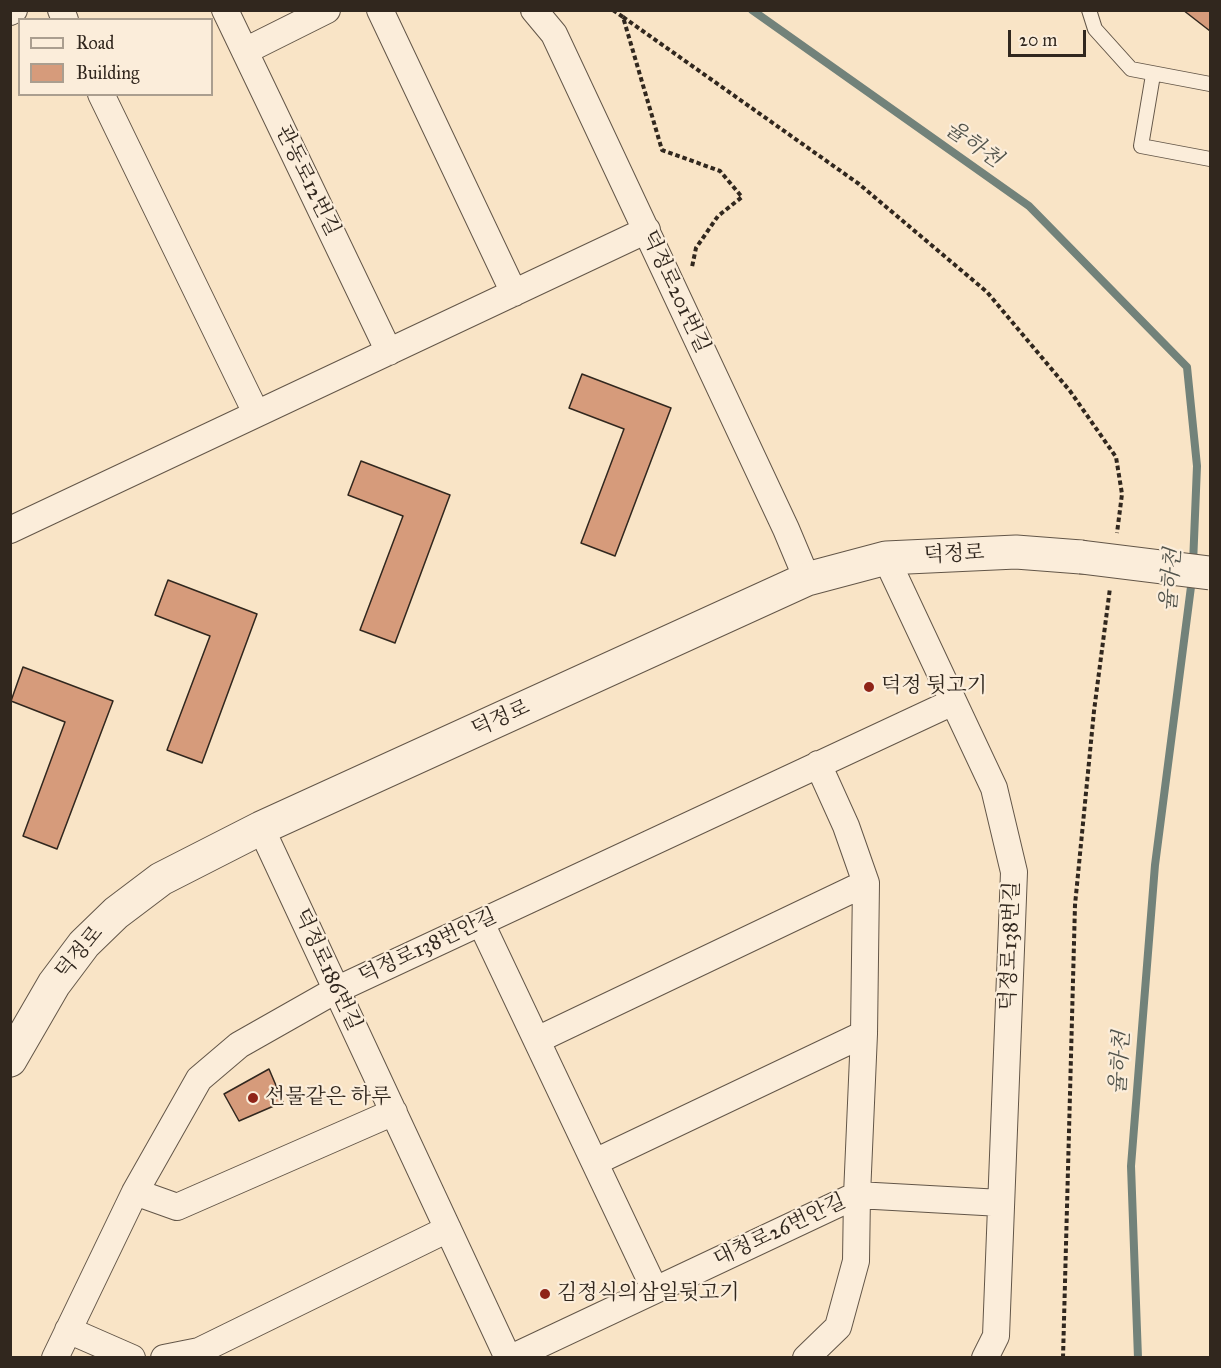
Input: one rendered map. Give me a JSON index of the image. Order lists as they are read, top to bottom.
{
  "streets": {
    "street": [
      "관동로12번길",
      "덕정로201번길",
      "덕정로",
      "덕정로138번길",
      "덕정로138번안길",
      "덕정로186번길",
      "대청로26번안길"
    ]
  },
  "crossings": [
    ["덕정로201번길", "덕정로"],
    ["덕정로", "덕정로138번길"],
    ["덕정로", "덕정로186번길"],
    ["덕정로138번길", "덕정로138번안길"],
    ["덕정로138번안길", "덕정로186번길"],
    ["덕정로138번안길", "대청로26번안길"],
    ["덕정로186번길", "대청로26번안길"]
  ],
  "water": ["율하천"],
  "places": ["덕정 뒷고기", "선물같은 하루", "김정식의삼일뒷고기"],
  "legend": ["Road", "Building"],
  "scale_bar": "20 m"
}
